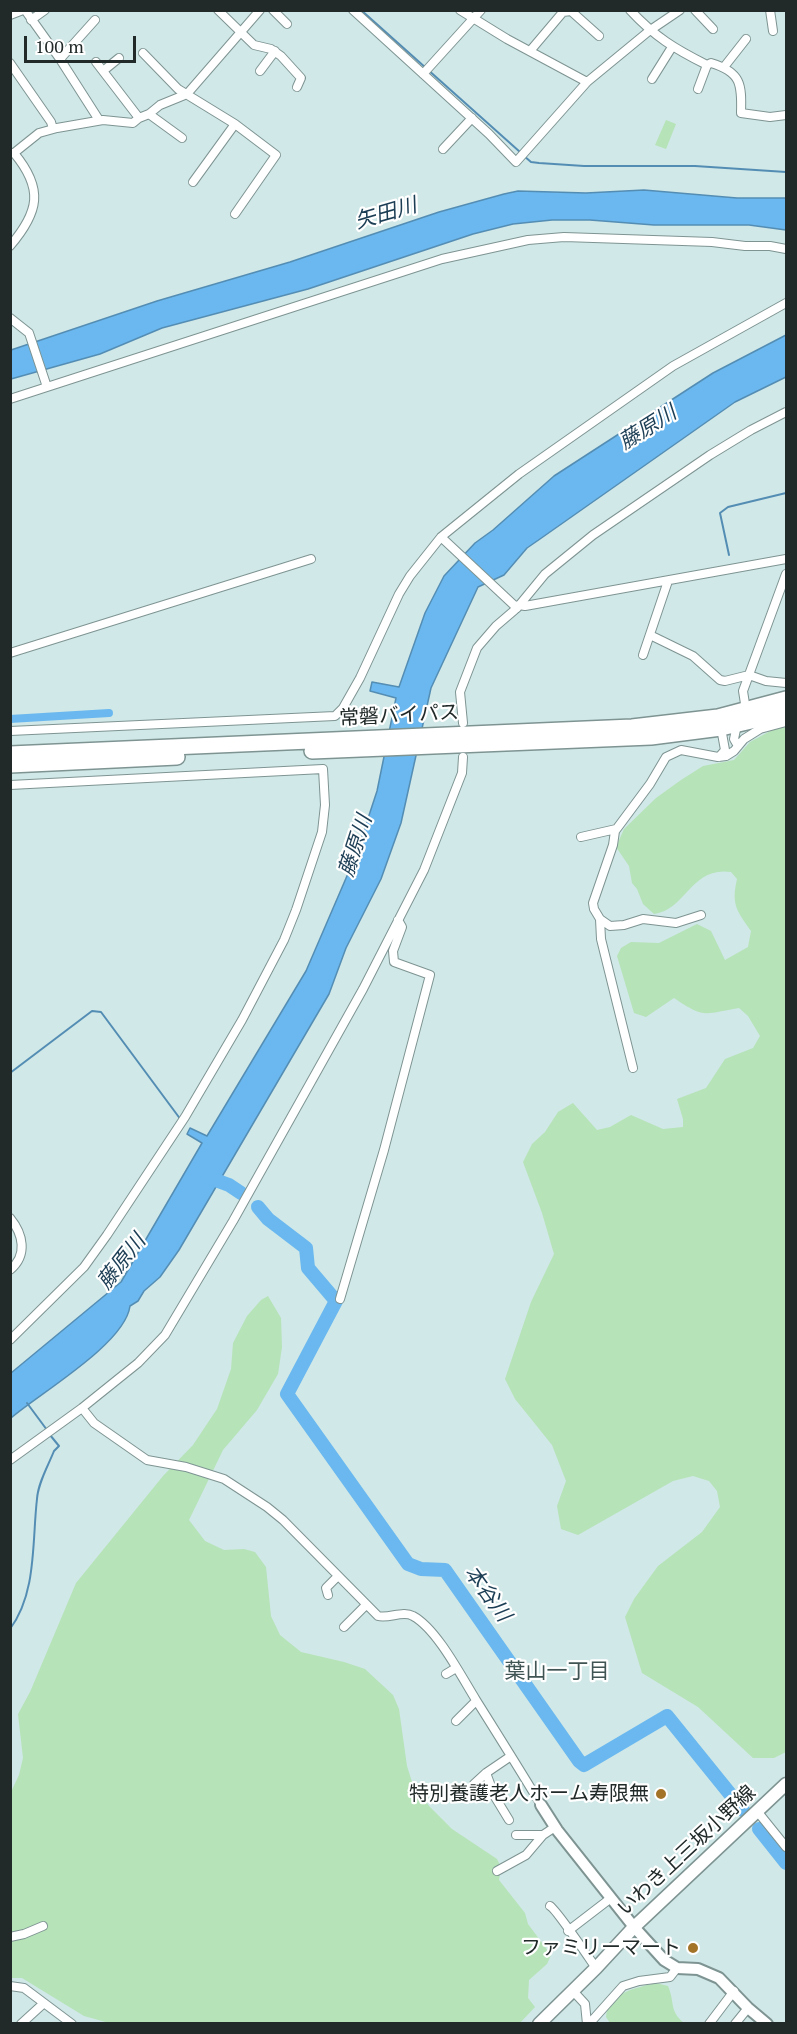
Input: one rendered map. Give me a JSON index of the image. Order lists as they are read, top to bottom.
{
  "streets": {
    "highway": ["常磐バイパス"],
    "main road": ["いわき上三坂小野線"]
  },
  "districts": ["葉山一丁目"],
  "water": ["矢田川", "藤原川", "本谷川"],
  "places": ["特別養護老人ホーム寿限無", "ファミリーマート"],
  "scale_bar": "100 m"
}
